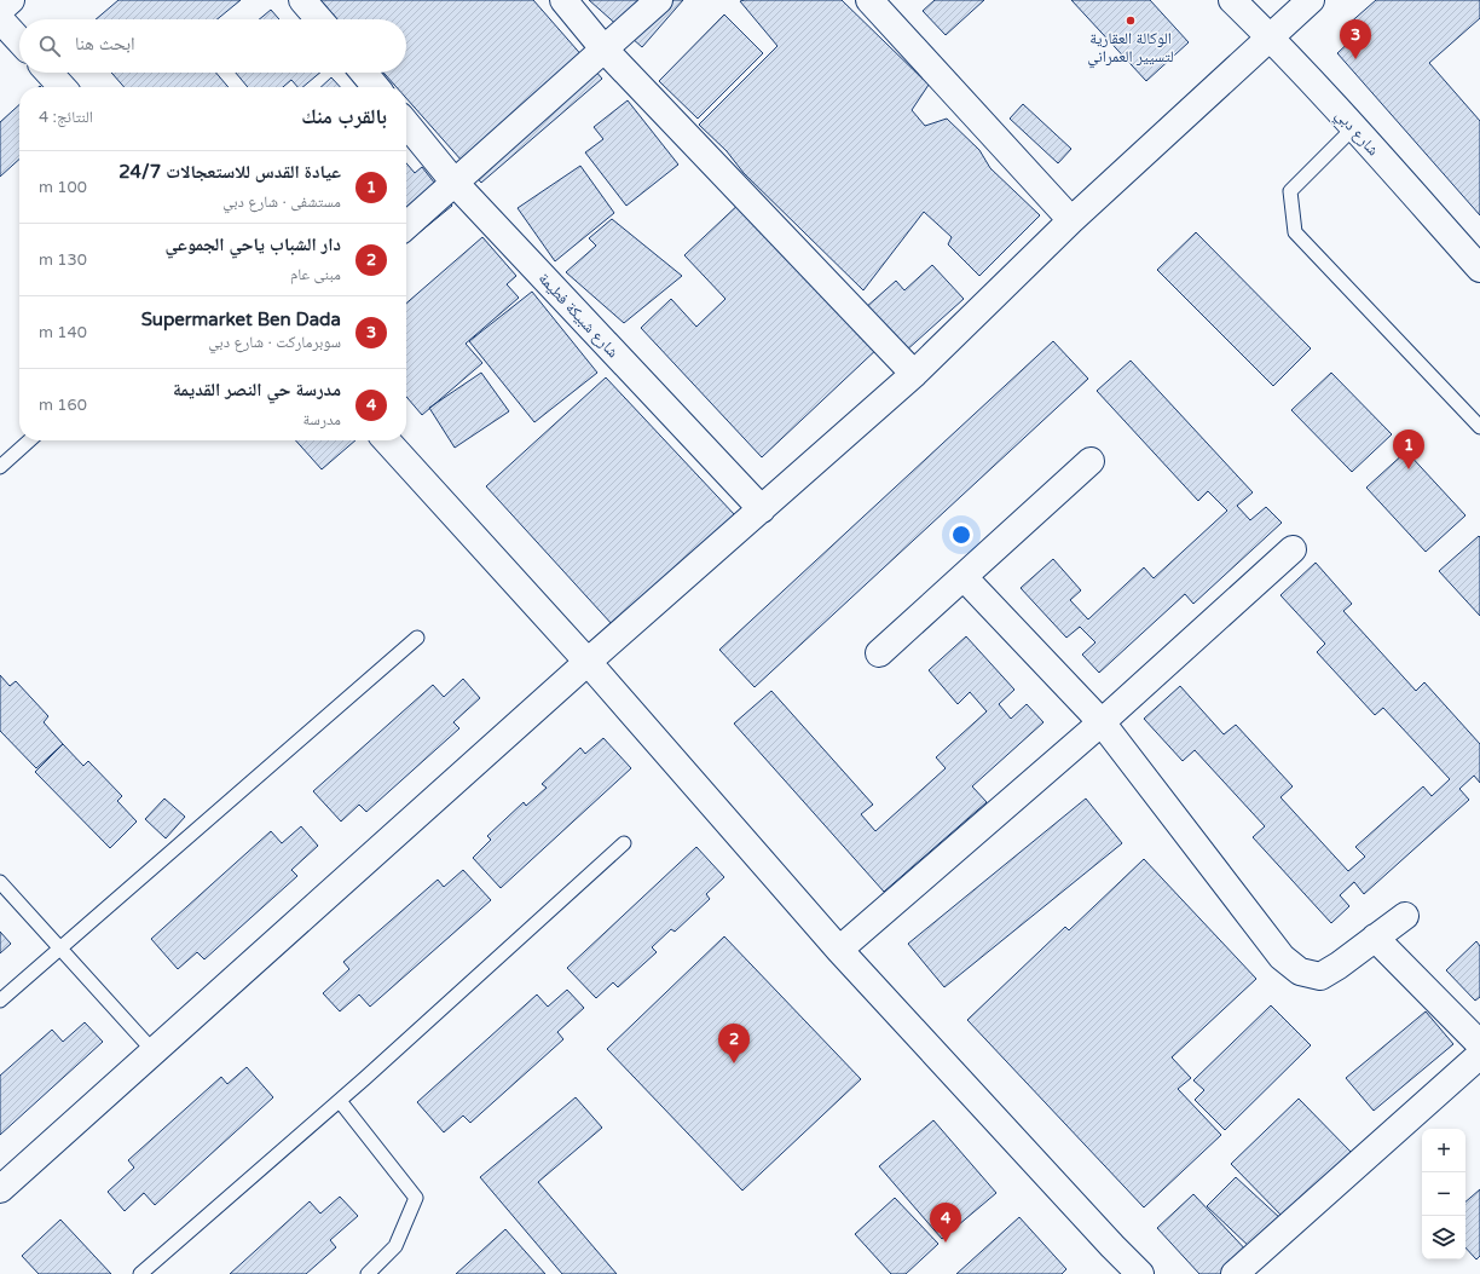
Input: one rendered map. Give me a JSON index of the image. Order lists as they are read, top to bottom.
{
  "streets": {
    "street": ["شارع دبي", "شارع شبيكة فطيمة"]
  },
  "places": ["الوكالة العقارية لتسيير العمراني"],
  "page": {
    "pins": [
      "3",
      "1",
      "2",
      "4"
    ],
    "search": "ابحث هنا",
    "heading": ["بالقرب منك", "النتائج: 4"],
    "list": [
      {
        "mark": "1",
        "name": "عيادة القدس للاستعجالات 24/7",
        "note": "مستشفى · شارع دبي",
        "value": "100 m"
      },
      {
        "mark": "2",
        "name": "دار الشباب ياحي الجموعي",
        "note": "مبنى عام",
        "value": "130 m"
      },
      {
        "mark": "3",
        "name": "Supermarket Ben Dada",
        "note": "سوبرماركت · شارع دبي",
        "value": "140 m"
      },
      {
        "mark": "4",
        "name": "مدرسة حي النصر القديمة",
        "note": "مدرسة",
        "value": "160 m"
      }
    ],
    "map_buttons": ["+", "−"]
  }
}
